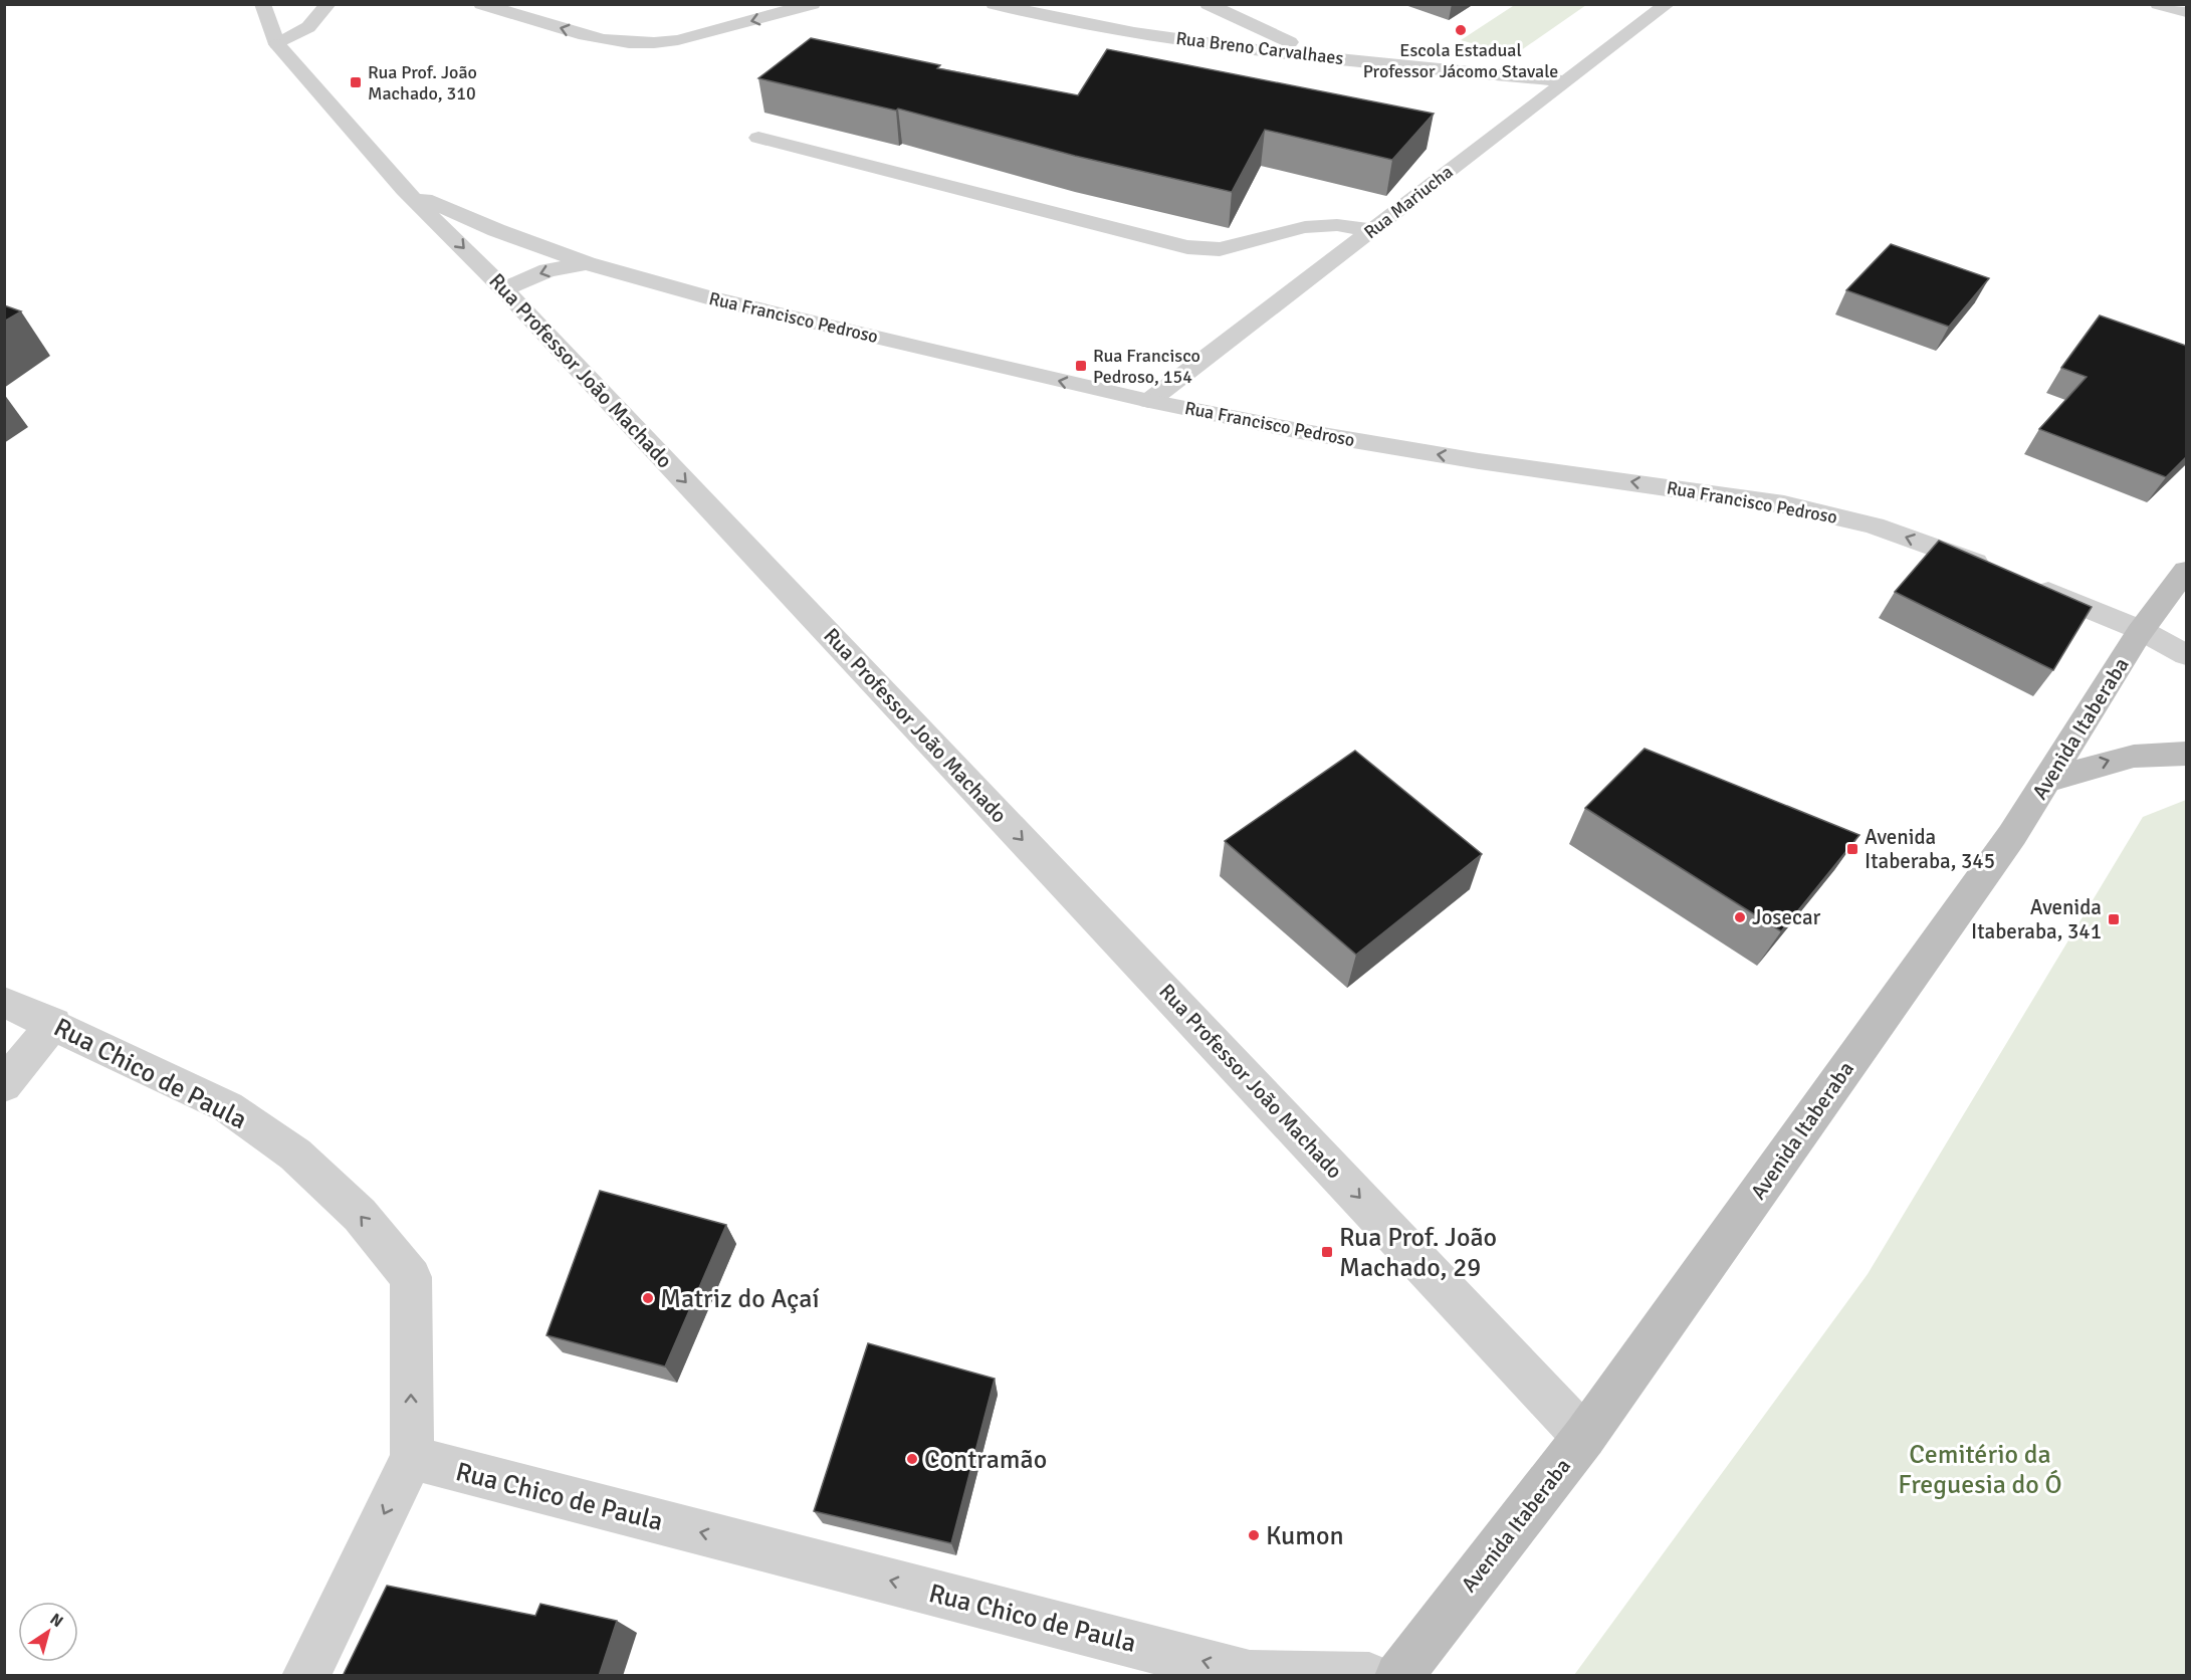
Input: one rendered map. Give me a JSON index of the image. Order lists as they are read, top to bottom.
{
  "streets": {
    "main road": ["Avenida Itaberaba"],
    "street": [
      "Rua Breno Carvalhaes",
      "Rua Mariucha",
      "Rua Francisco Pedroso",
      "Rua Professor João Machado",
      "Rua Chico de Paula"
    ]
  },
  "crossings": [
    ["Rua Breno Carvalhaes", "Rua Mariucha"],
    ["Rua Mariucha", "Rua Francisco Pedroso"],
    ["Rua Francisco Pedroso", "Rua Professor João Machado"],
    ["Rua Professor João Machado", "Avenida Itaberaba"]
  ],
  "one_way": ["Rua Professor João Machado", "Rua Chico de Paula"],
  "parks": ["Cemitério da Freguesia do Ó"],
  "places": {
    "other": [
      "Escola Estadual Professor Jácomo Stavale",
      "Josecar",
      "Matriz do Açaí",
      "Contramão",
      "Kumon"
    ],
    "transit": [
      "Rua Prof. João Machado, 310",
      "Rua Francisco Pedroso, 154",
      "Avenida Itaberaba, 345",
      "Avenida Itaberaba, 341",
      "Rua Prof. João Machado, 29"
    ]
  },
  "north": "top right"
}
